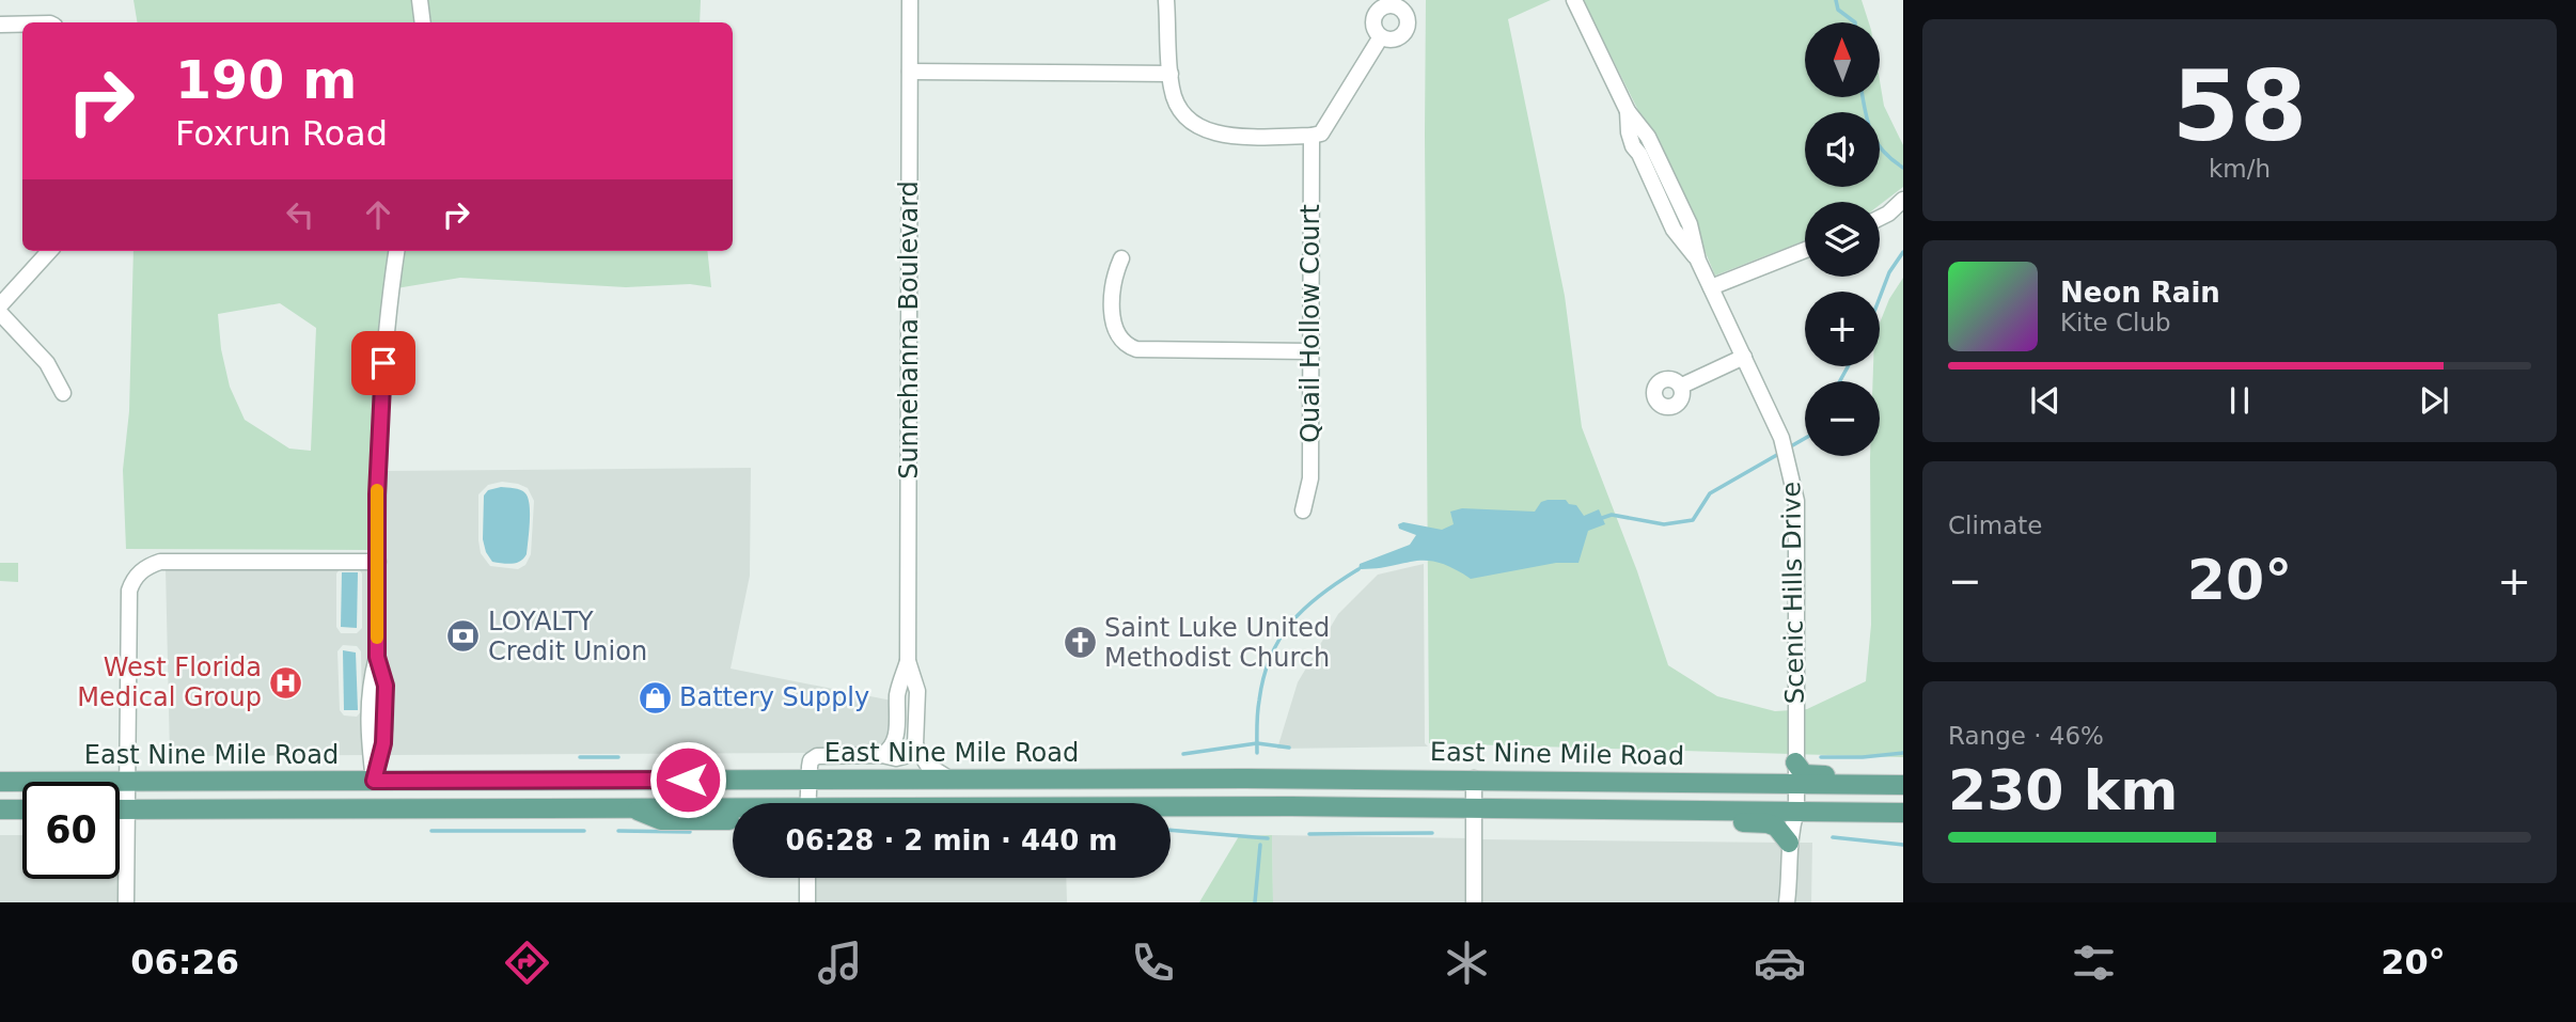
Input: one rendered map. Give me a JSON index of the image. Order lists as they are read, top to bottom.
{
  "streets": {
    "main road": ["East Nine Mile Road"],
    "street": ["Quail Hollow Court", "Sunnehanna Boulevard", "Scenic Hills Drive"]
  },
  "crossings": [
    ["Scenic Hills Drive", "East Nine Mile Road"]
  ],
  "places": {
    "bank": ["LOYALTY Credit Union"],
    "church": ["Saint Luke United Methodist Church"],
    "hospital": ["West Florida Medical Group"],
    "shop": ["Battery Supply"]
  },
  "north": "top",
  "page": {
    "tile": [
      ["58", "km/h"],
      "Climate",
      ["Range · 46%", "230 km"]
    ],
    "map_buttons": ["+", "−"],
    "turn": ["190 m", "Foxrun Road"],
    "song": ["Neon Rain", "Kite Club"],
    "heat": ["−", "20°", "+"],
    "limit": "60",
    "trip": "06:28 · 2 min · 440 m",
    "tabs": ["06:26", "20°"]
  }
}
